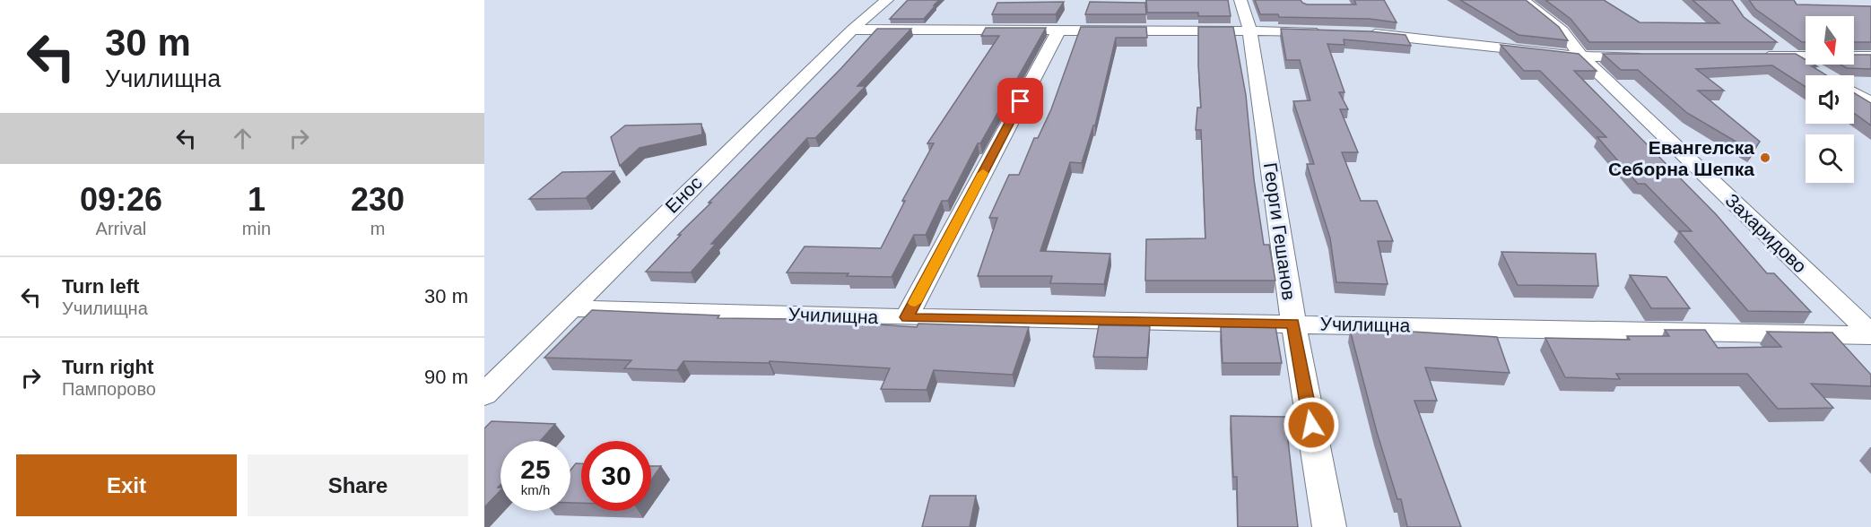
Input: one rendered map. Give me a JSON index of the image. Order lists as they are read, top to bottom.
{
  "streets": {
    "street": [
      "Енос",
      "Георги Гешанов",
      "Захаридово",
      "Училищна"
    ]
  },
  "crossings": [
    ["Енос", "Училищна"],
    ["Георги Гешанов", "Училищна"],
    ["Захаридово", "Училищна"]
  ],
  "places": ["Евангелска Себорна Шепка"],
  "north": "bottom",
  "page": {
    "turn": ["30 m", "Училищна"],
    "eta": [
      "09:26",
      "Arrival",
      "1",
      "min",
      "230",
      "m"
    ],
    "list": [
      {
        "name": "Turn left",
        "note": "Училищна",
        "value": "30 m"
      },
      {
        "name": "Turn right",
        "note": "Пампорово",
        "value": "90 m"
      }
    ],
    "speed": "25 km/h",
    "limit": "30",
    "buttons": ["Exit", "Share"]
  }
}
